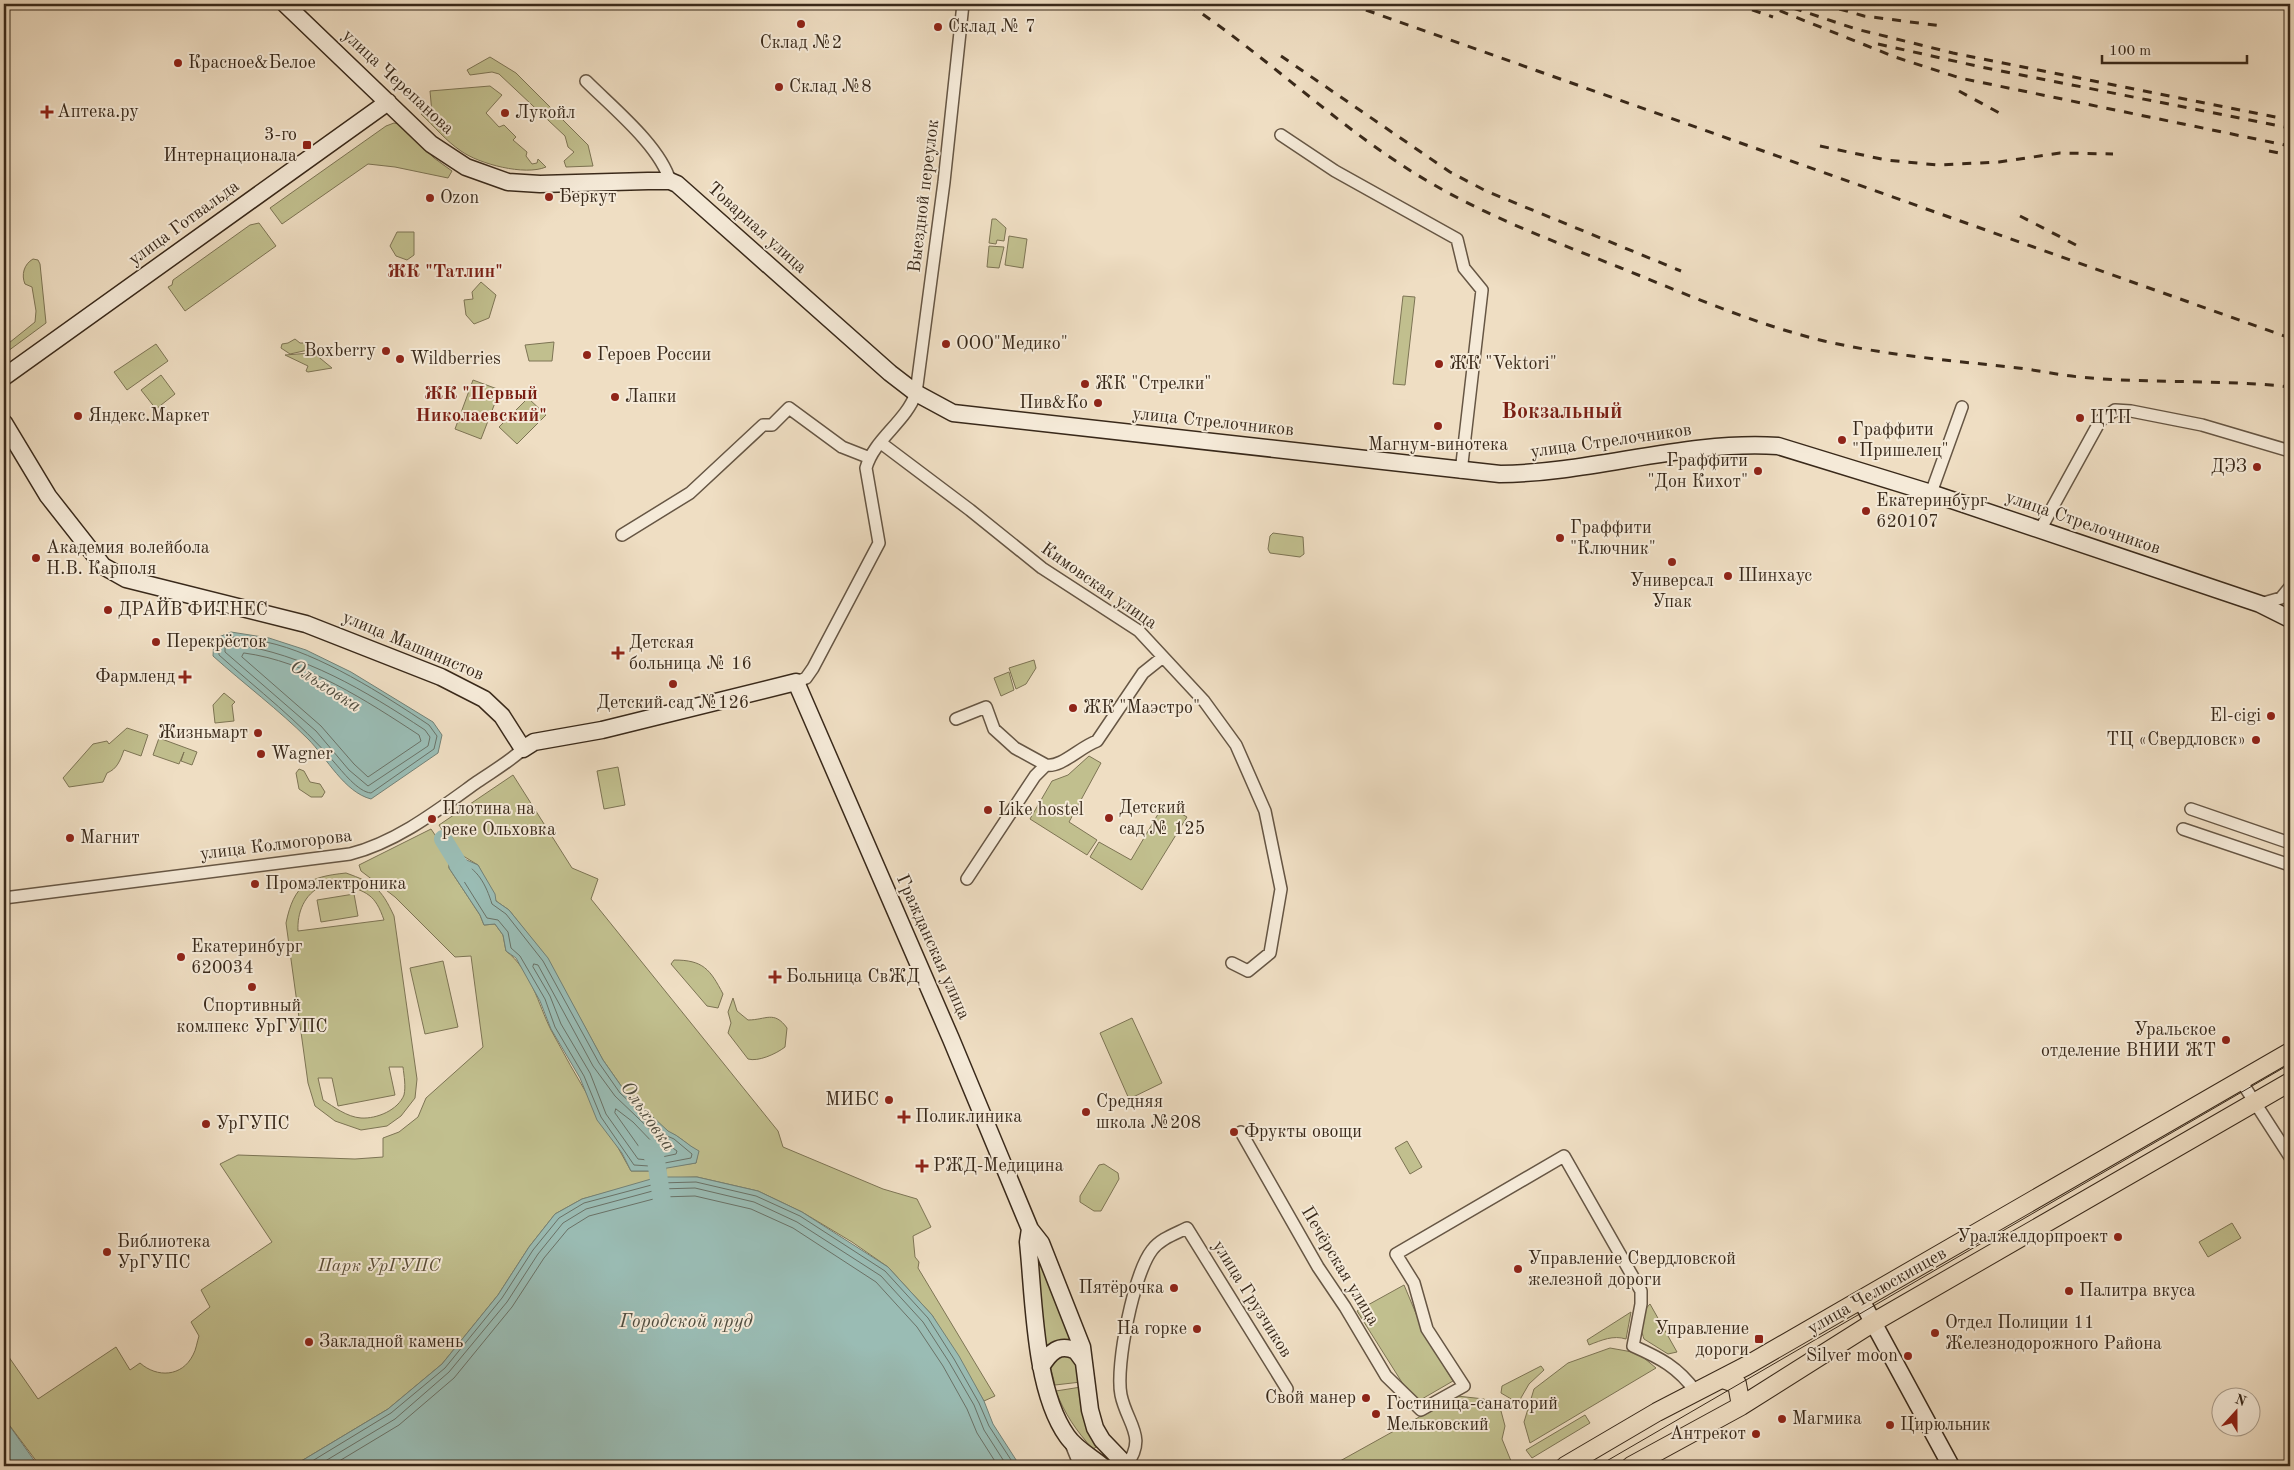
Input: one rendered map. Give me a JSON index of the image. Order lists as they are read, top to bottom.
{
  "streets": {
    "main road": [
      "улица Черепанова",
      "улица Готвальда",
      "Товарная улица",
      "улица Стрелочников",
      "улица Машинистов",
      "Гражданская улица",
      "улица Челюскинцев"
    ],
    "street": [
      "Выездной переулок",
      "Кимовская улица",
      "улица Колмогорова",
      "Печёрская улица",
      "улица Грузчиков"
    ]
  },
  "crossings": [
    ["улица Черепанова", "улица Готвальда"],
    ["улица Черепанова", "Товарная улица"],
    ["Выездной переулок", "Товарная улица"],
    ["Выездной переулок", "улица Стрелочников"],
    ["Товарная улица", "улица Стрелочников"],
    ["улица Машинистов", "улица Колмогорова"],
    ["Гражданская улица", "улица Грузчиков"],
    ["Печёрская улица", "улица Челюскинцев"]
  ],
  "districts": ["ЖК \"Татлин\"", "ЖК \"Первый Николаевский\"", "Вокзальный"],
  "water": ["Ольховка", "Городской пруд"],
  "parks": ["Парк УрГУПС"],
  "places": {
    "other": [
      "Склад №2",
      "Склад № 7",
      "Красное&Белое",
      "Склад №8",
      "Лукойл",
      "Беркут",
      "Ozon",
      "ООО\"Медико\"",
      "Boxberry",
      "Героев России",
      "Wildberries",
      "ЖК \"Vektori\"",
      "ЖК \"Стрелки\"",
      "Лапки",
      "Пив&Ко",
      "Яндекс.Маркет",
      "ЦТП",
      "Магнум-винотека",
      "Граффити \"Пришелец\"",
      "ДЭЗ",
      "Граффити \"Дон Кихот\"",
      "Екатеринбург 620107",
      "Граффити \"Ключник\"",
      "Академия волейбола Н.В. Карполя",
      "Универсал Упак",
      "Шинхаус",
      "ДРАЙВ ФИТНЕС",
      "Перекрёсток",
      "Детский сад №126",
      "ЖК \"Маэстро\"",
      "El-cigi",
      "Жизньмарт",
      "ТЦ «Свердловск»",
      "Wagner",
      "Like hostel",
      "Детский сад № 125",
      "Плотина на реке Ольховка",
      "Магнит",
      "Промэлектроника",
      "Екатеринбург 620034",
      "Спортивный комлпекс УрГУПС",
      "Уральское отделение ВНИИ ЖТ",
      "МИБС",
      "Средняя школа №208",
      "УрГУПС",
      "Фрукты овощи",
      "Уралжелдорпроект",
      "Библиотека УрГУПС",
      "Управление Свердловской железной дороги",
      "Пятёрочка",
      "Палитра вкуса",
      "На горке",
      "Отдел Полиции 11 Железнодорожного Района",
      "Закладной камень",
      "Silver moon",
      "Свой манер",
      "Гостиница-санаторий Мельковский",
      "Магмика",
      "Цирюльник",
      "Антрекот"
    ],
    "health": [
      "Аптека.ру",
      "Детская больница № 16",
      "Фармленд",
      "Больница СвЖД",
      "Поликлиника",
      "РЖД-Медицина"
    ],
    "transit": ["3-го Интернационала", "Управление дороги"]
  },
  "scale_bar": "100 m",
  "north": "top"
}
